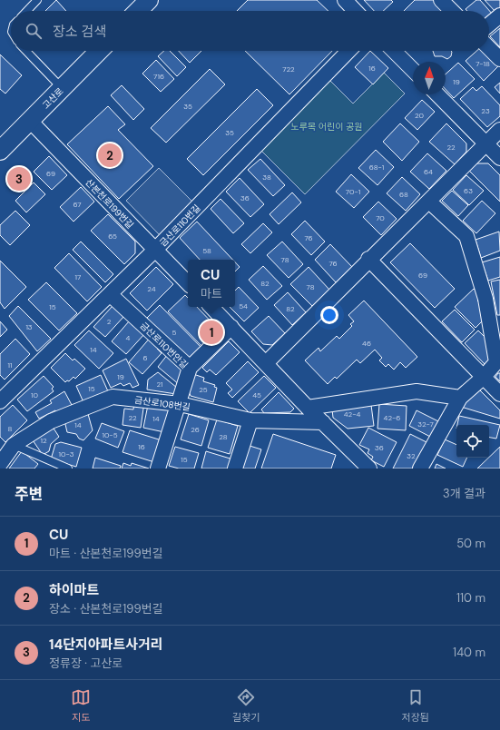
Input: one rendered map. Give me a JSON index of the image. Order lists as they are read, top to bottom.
{
  "streets": {
    "street": [
      "고산로",
      "산본천로199번길",
      "금산로110번길",
      "금산로110번안길",
      "금산로108번길"
    ]
  },
  "crossings": [
    ["고산로", "산본천로199번길"],
    ["산본천로199번길", "금산로110번길"],
    ["금산로110번길", "금산로110번안길"],
    ["금산로110번안길", "금산로108번길"]
  ],
  "parks": ["노루목 어린이 공원"],
  "house_numbers": [
    "7-18",
    "16",
    "722",
    "716",
    "19",
    "35",
    "23",
    "20",
    "35",
    "22",
    "68-1",
    "64",
    "69",
    "38",
    "63",
    "70-1",
    "68",
    "36",
    "67",
    "70",
    "65",
    "76",
    "58",
    "78",
    "76",
    "69",
    "17",
    "82",
    "78",
    "24",
    "54",
    "15",
    "82",
    "2",
    "13",
    "5",
    "4",
    "46",
    "14",
    "6",
    "11",
    "19",
    "21",
    "15",
    "25",
    "10",
    "45",
    "42-4",
    "22",
    "42-6",
    "14",
    "32-7",
    "14",
    "8",
    "26",
    "10-5",
    "28",
    "12",
    "16",
    "36",
    "10-3",
    "32",
    "15"
  ],
  "north": "top",
  "page": {
    "search": "장소 검색",
    "pins": ["2", "3", "1"],
    "popup": ["CU", "마트"],
    "heading": ["주변", "3개 결과"],
    "list": [
      {
        "mark": "1",
        "name": "CU",
        "note": "마트 · 산본천로199번길",
        "value": "50 m"
      },
      {
        "mark": "2",
        "name": "하이마트",
        "note": "장소 · 산본천로199번길",
        "value": "110 m"
      },
      {
        "mark": "3",
        "name": "14단지아파트사거리",
        "note": "정류장 · 고산로",
        "value": "140 m"
      }
    ],
    "nav": ["지도", "길찾기", "저장됨"]
  }
}
